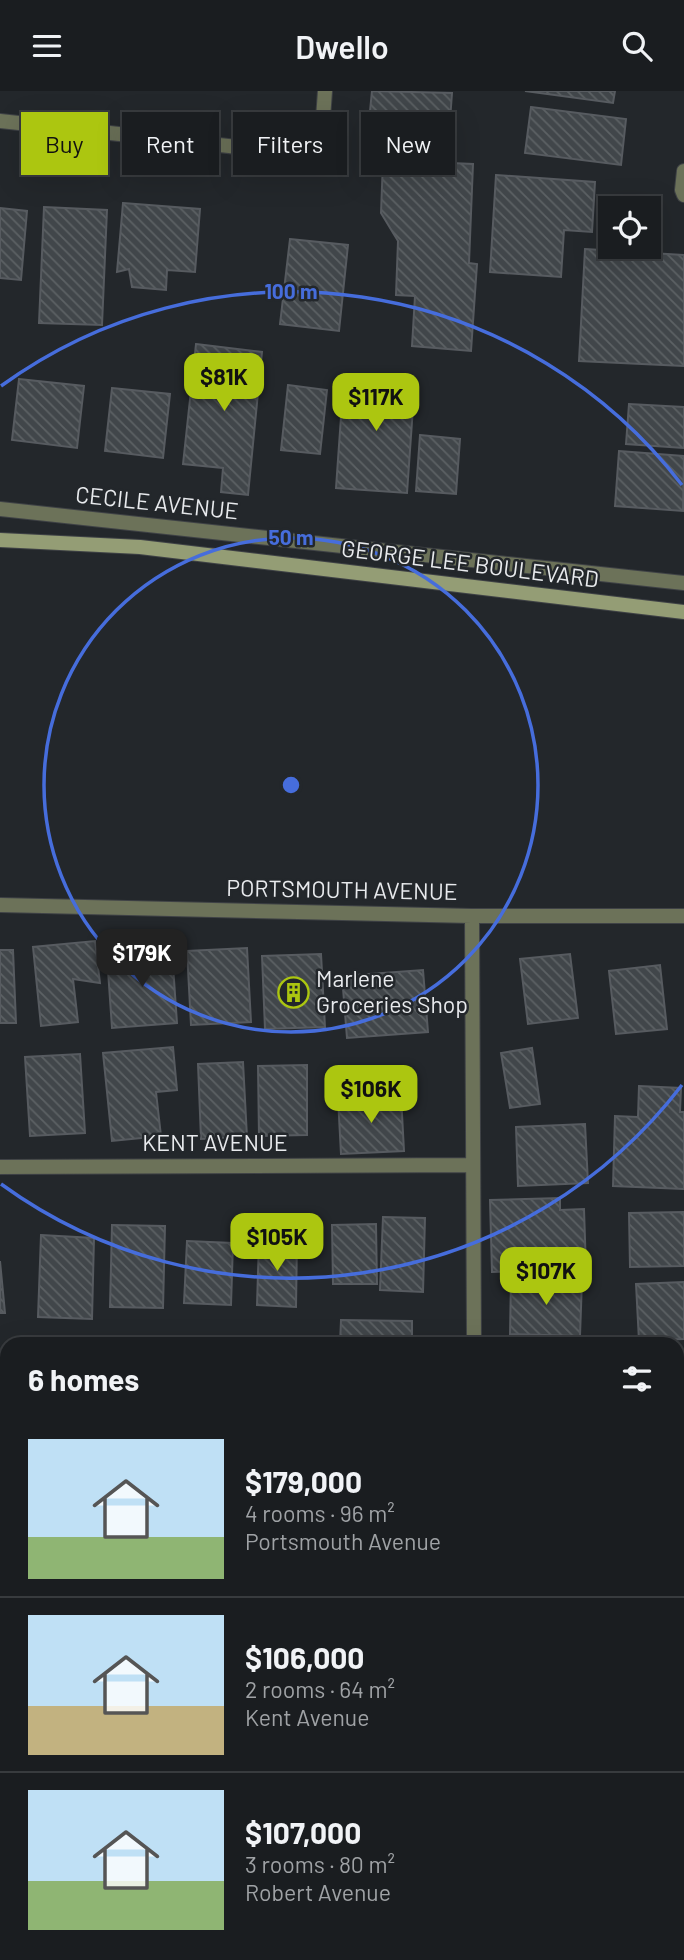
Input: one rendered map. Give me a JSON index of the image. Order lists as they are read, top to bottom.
{
  "streets": {
    "main road": ["GEORGE LEE BOULEVARD"],
    "street": ["CECILE AVENUE", "PORTSMOUTH AVENUE", "KENT AVENUE"]
  },
  "places": {
    "building": ["Marlene Groceries Shop"]
  },
  "page": {
    "header": "Dwello",
    "chip": [
      "Buy",
      "Rent",
      "Filters",
      "New"
    ],
    "price": [
      "$81K",
      "$117K",
      "$179K",
      "$106K",
      "$105K",
      "$107K"
    ],
    "heading": "6 homes",
    "list": [
      {
        "name": "$179,000",
        "note": "4 rooms · 96 m² · Portsmouth Avenue"
      },
      {
        "name": "$106,000",
        "note": "2 rooms · 64 m² · Kent Avenue"
      },
      {
        "name": "$107,000",
        "note": "3 rooms · 80 m² · Robert Avenue"
      }
    ]
  },
  "rings": ["100 m", "50 m"]
}
